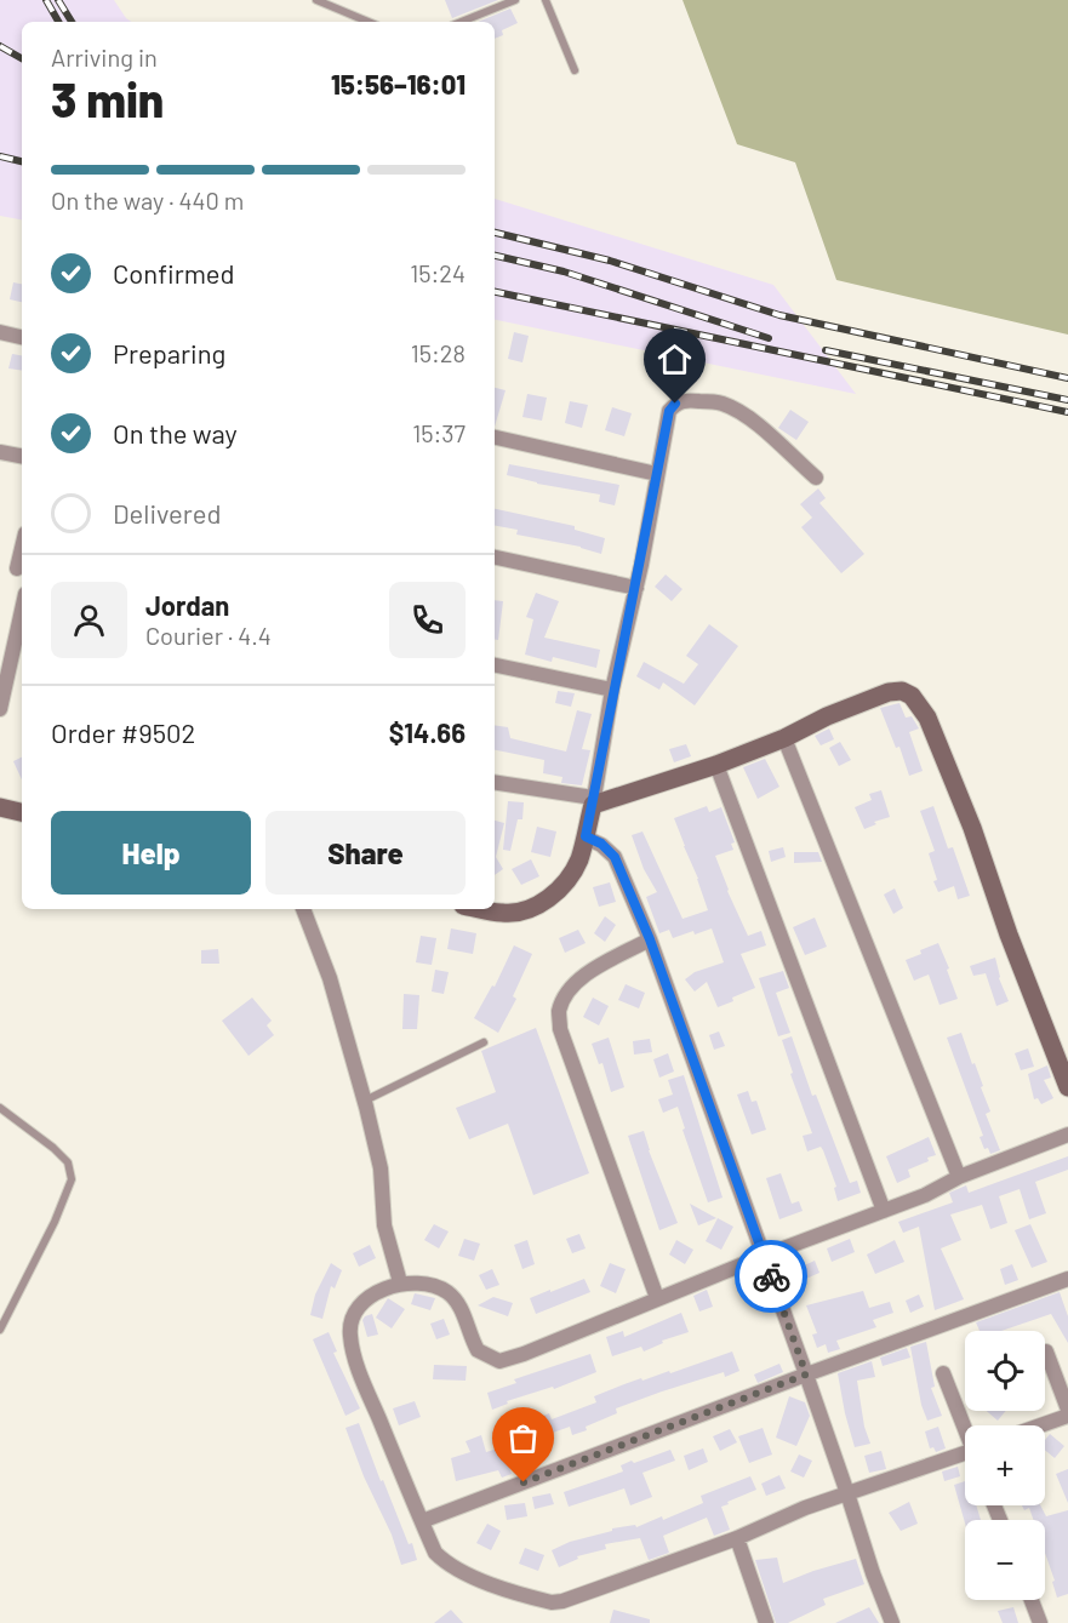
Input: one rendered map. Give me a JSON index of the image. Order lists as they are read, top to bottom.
{
  "page": {
    "heading": ["3 min", "Arriving in", "15:56–16:01"],
    "panel": [
      "Jordan",
      "Courier · 4.4",
      "Order #9502",
      "$14.66"
    ],
    "bar": "On the way · 440 m",
    "list": [
      ["Confirmed", "15:24"],
      ["Preparing", "15:28"],
      ["On the way", "15:37"],
      "Delivered"
    ],
    "buttons": ["Help", "Share"],
    "map_buttons": ["+", "−"]
  }
}
